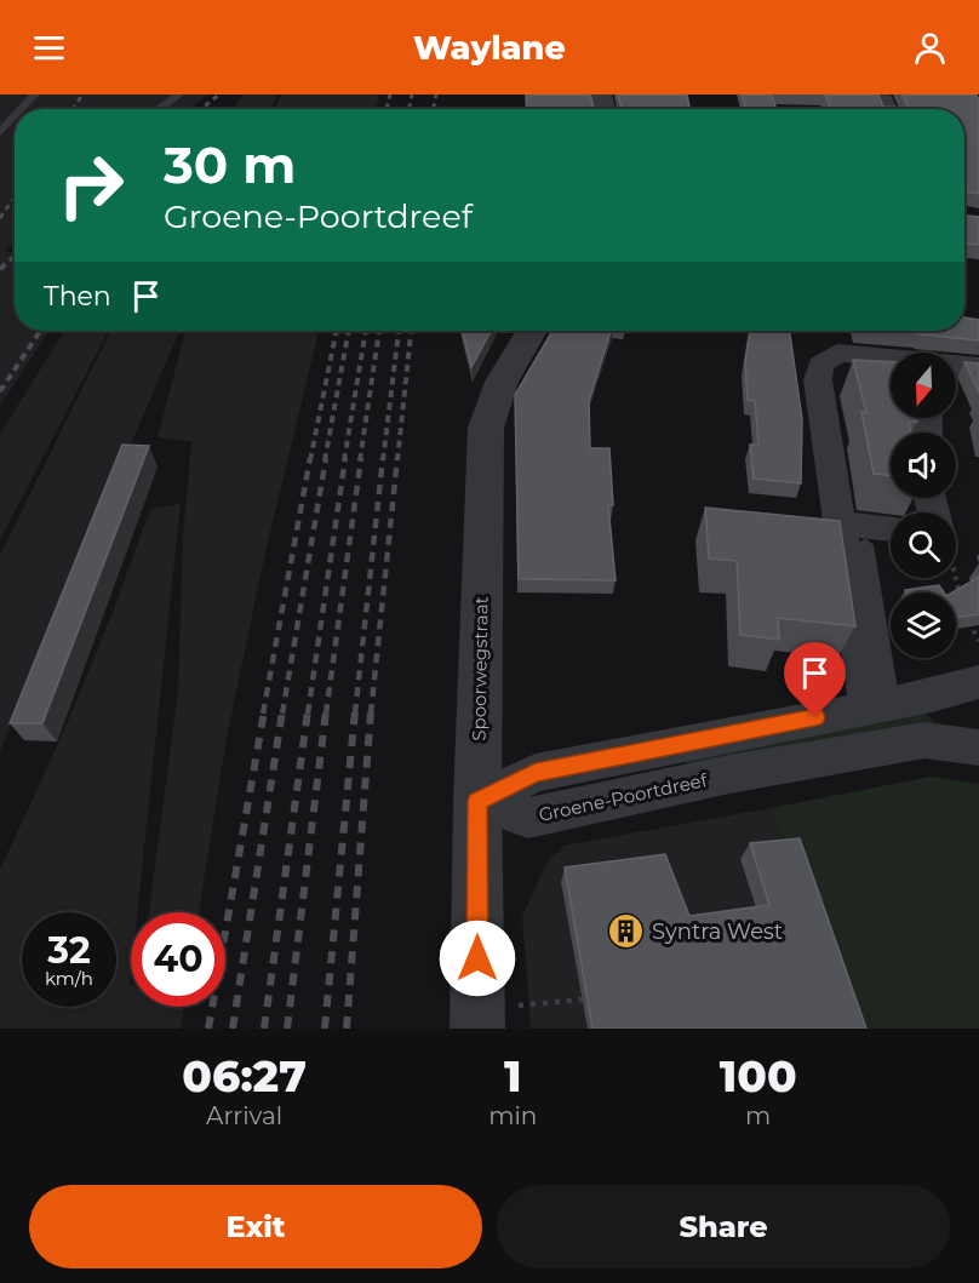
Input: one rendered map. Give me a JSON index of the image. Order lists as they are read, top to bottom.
{
  "streets": {
    "street": ["Spoorwegstraat", "Groene-Poortdreef"]
  },
  "crossings": [
    ["Spoorwegstraat", "Groene-Poortdreef"]
  ],
  "places": {
    "building": ["Syntra West"]
  },
  "north": "bottom",
  "page": {
    "header": "Waylane",
    "turn": ["30 m", "Groene-Poortdreef"],
    "then": "Then",
    "speed": "32 km/h",
    "limit": "40",
    "eta": [
      "06:27",
      "Arrival",
      "1",
      "min",
      "100",
      "m"
    ],
    "buttons": ["Exit", "Share"]
  }
}
